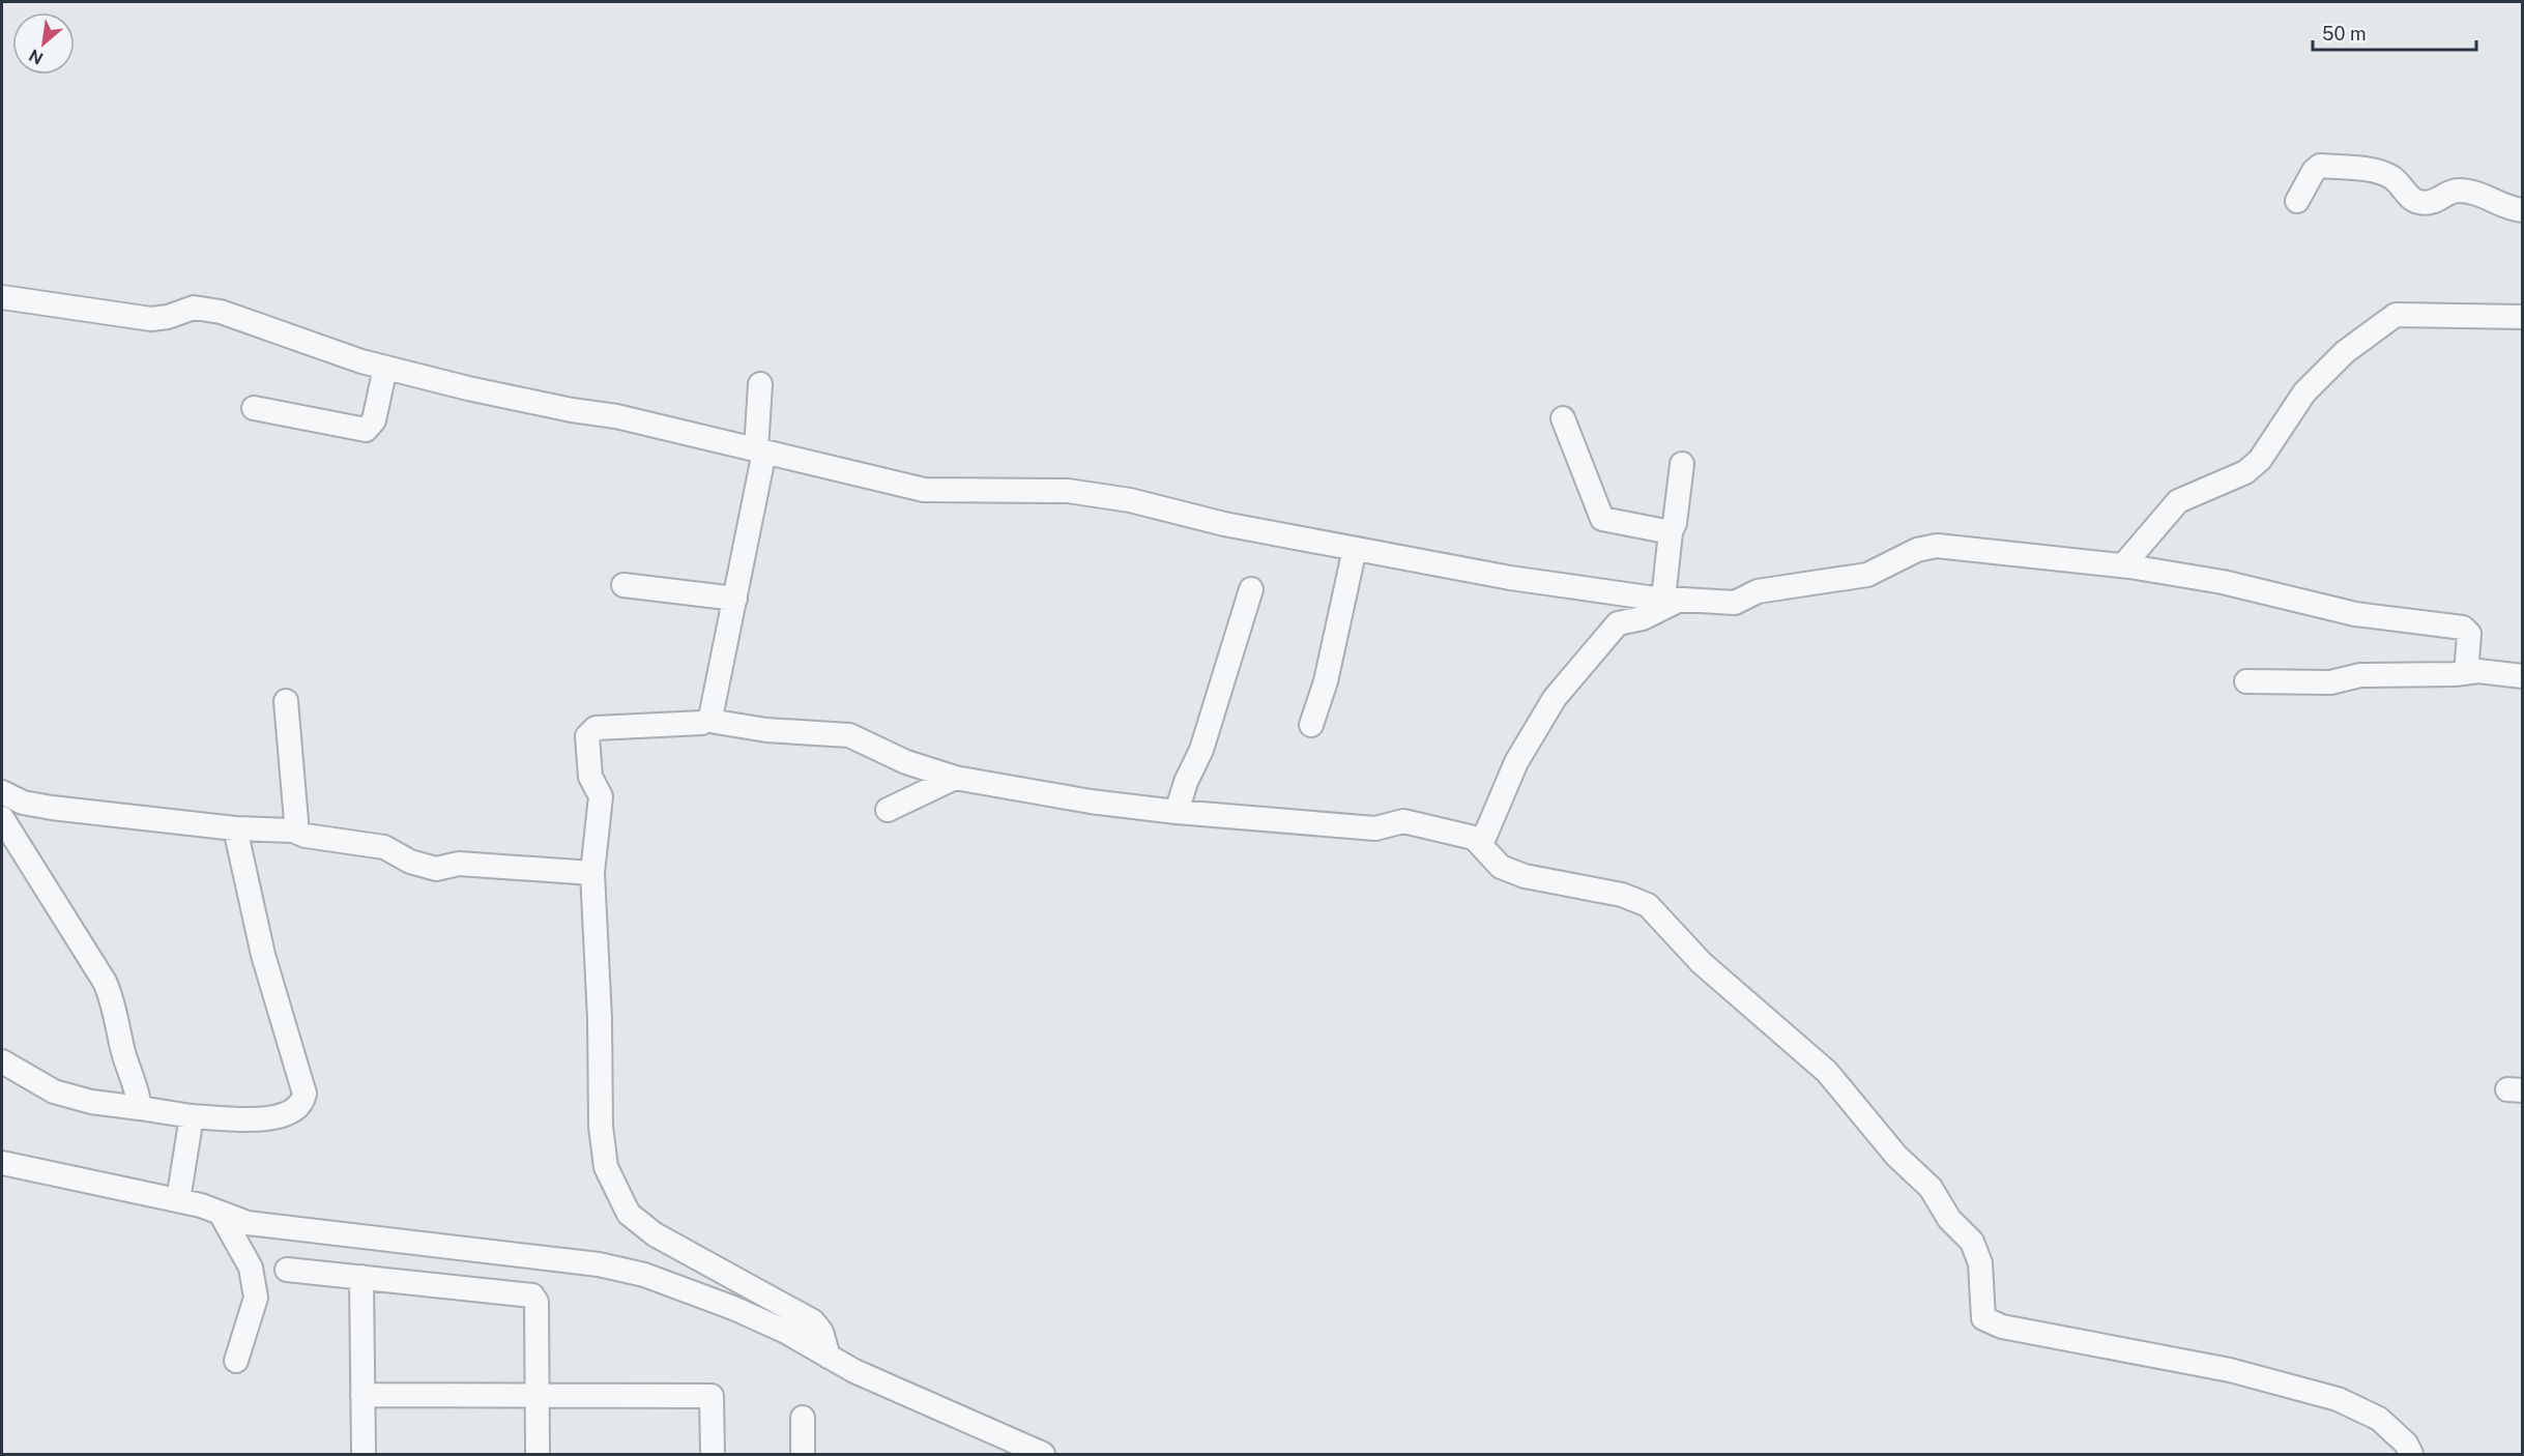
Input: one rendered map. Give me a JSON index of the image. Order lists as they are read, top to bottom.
{
  "scale_bar": "50 m",
  "north": "bottom left"
}
